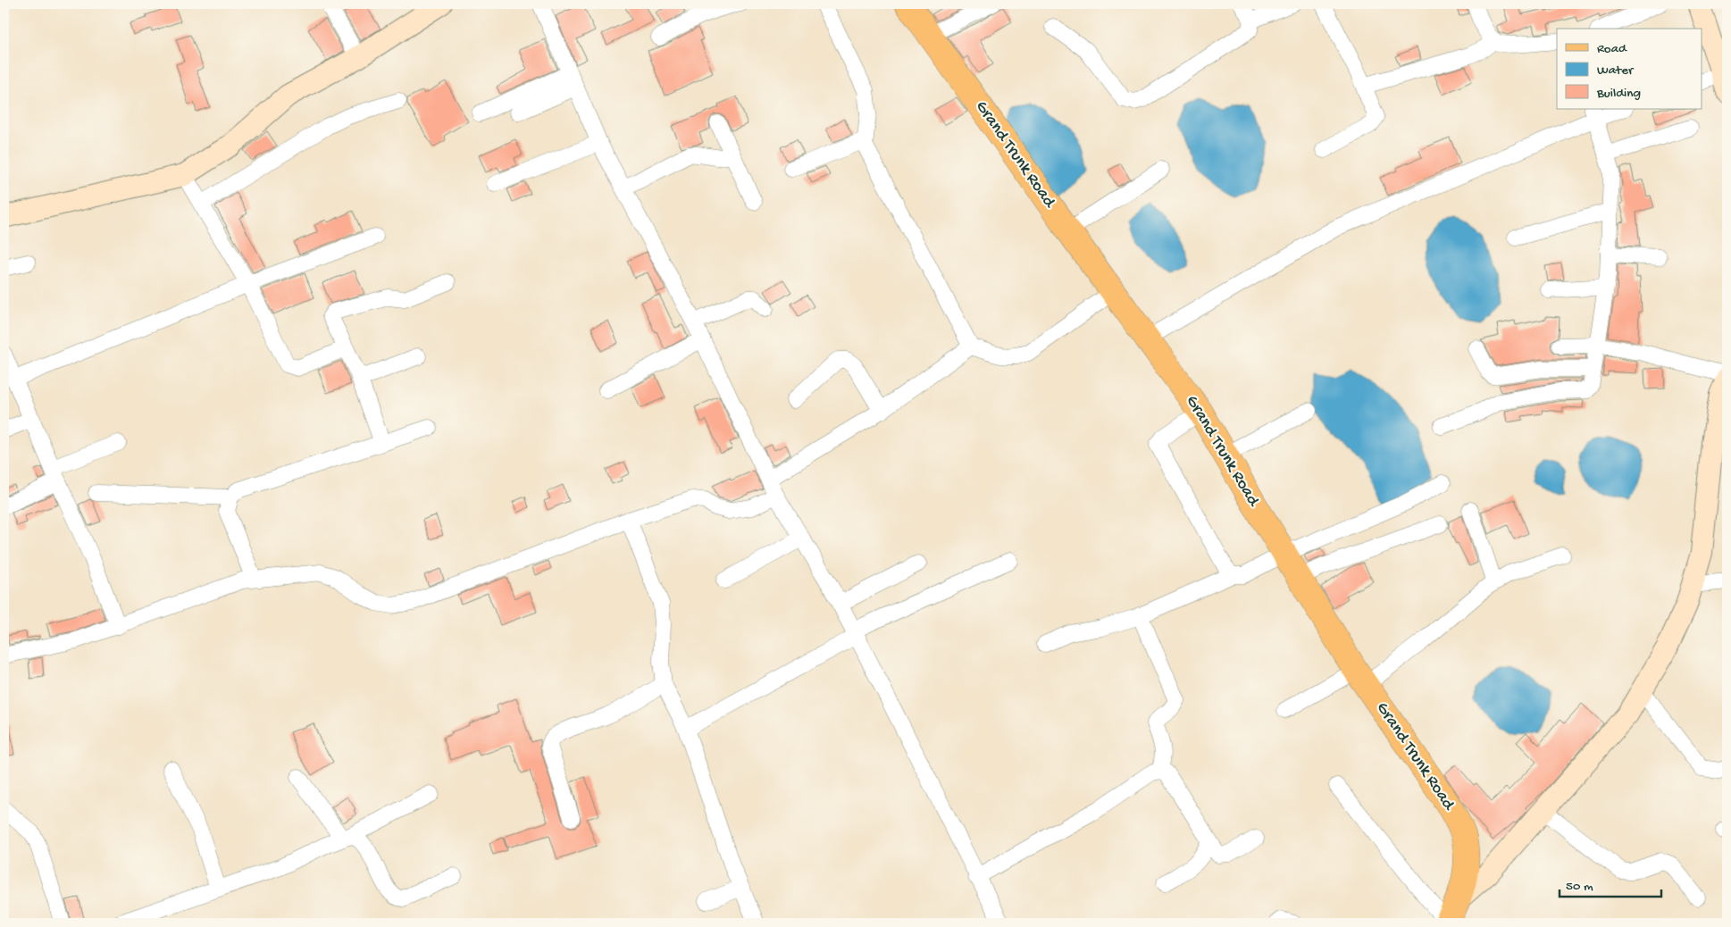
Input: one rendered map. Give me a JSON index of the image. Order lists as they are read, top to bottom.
{
  "streets": {
    "main road": ["Grand Trunk Road"]
  },
  "legend": ["Road", "Water", "Building"],
  "scale_bar": "50 m"
}
